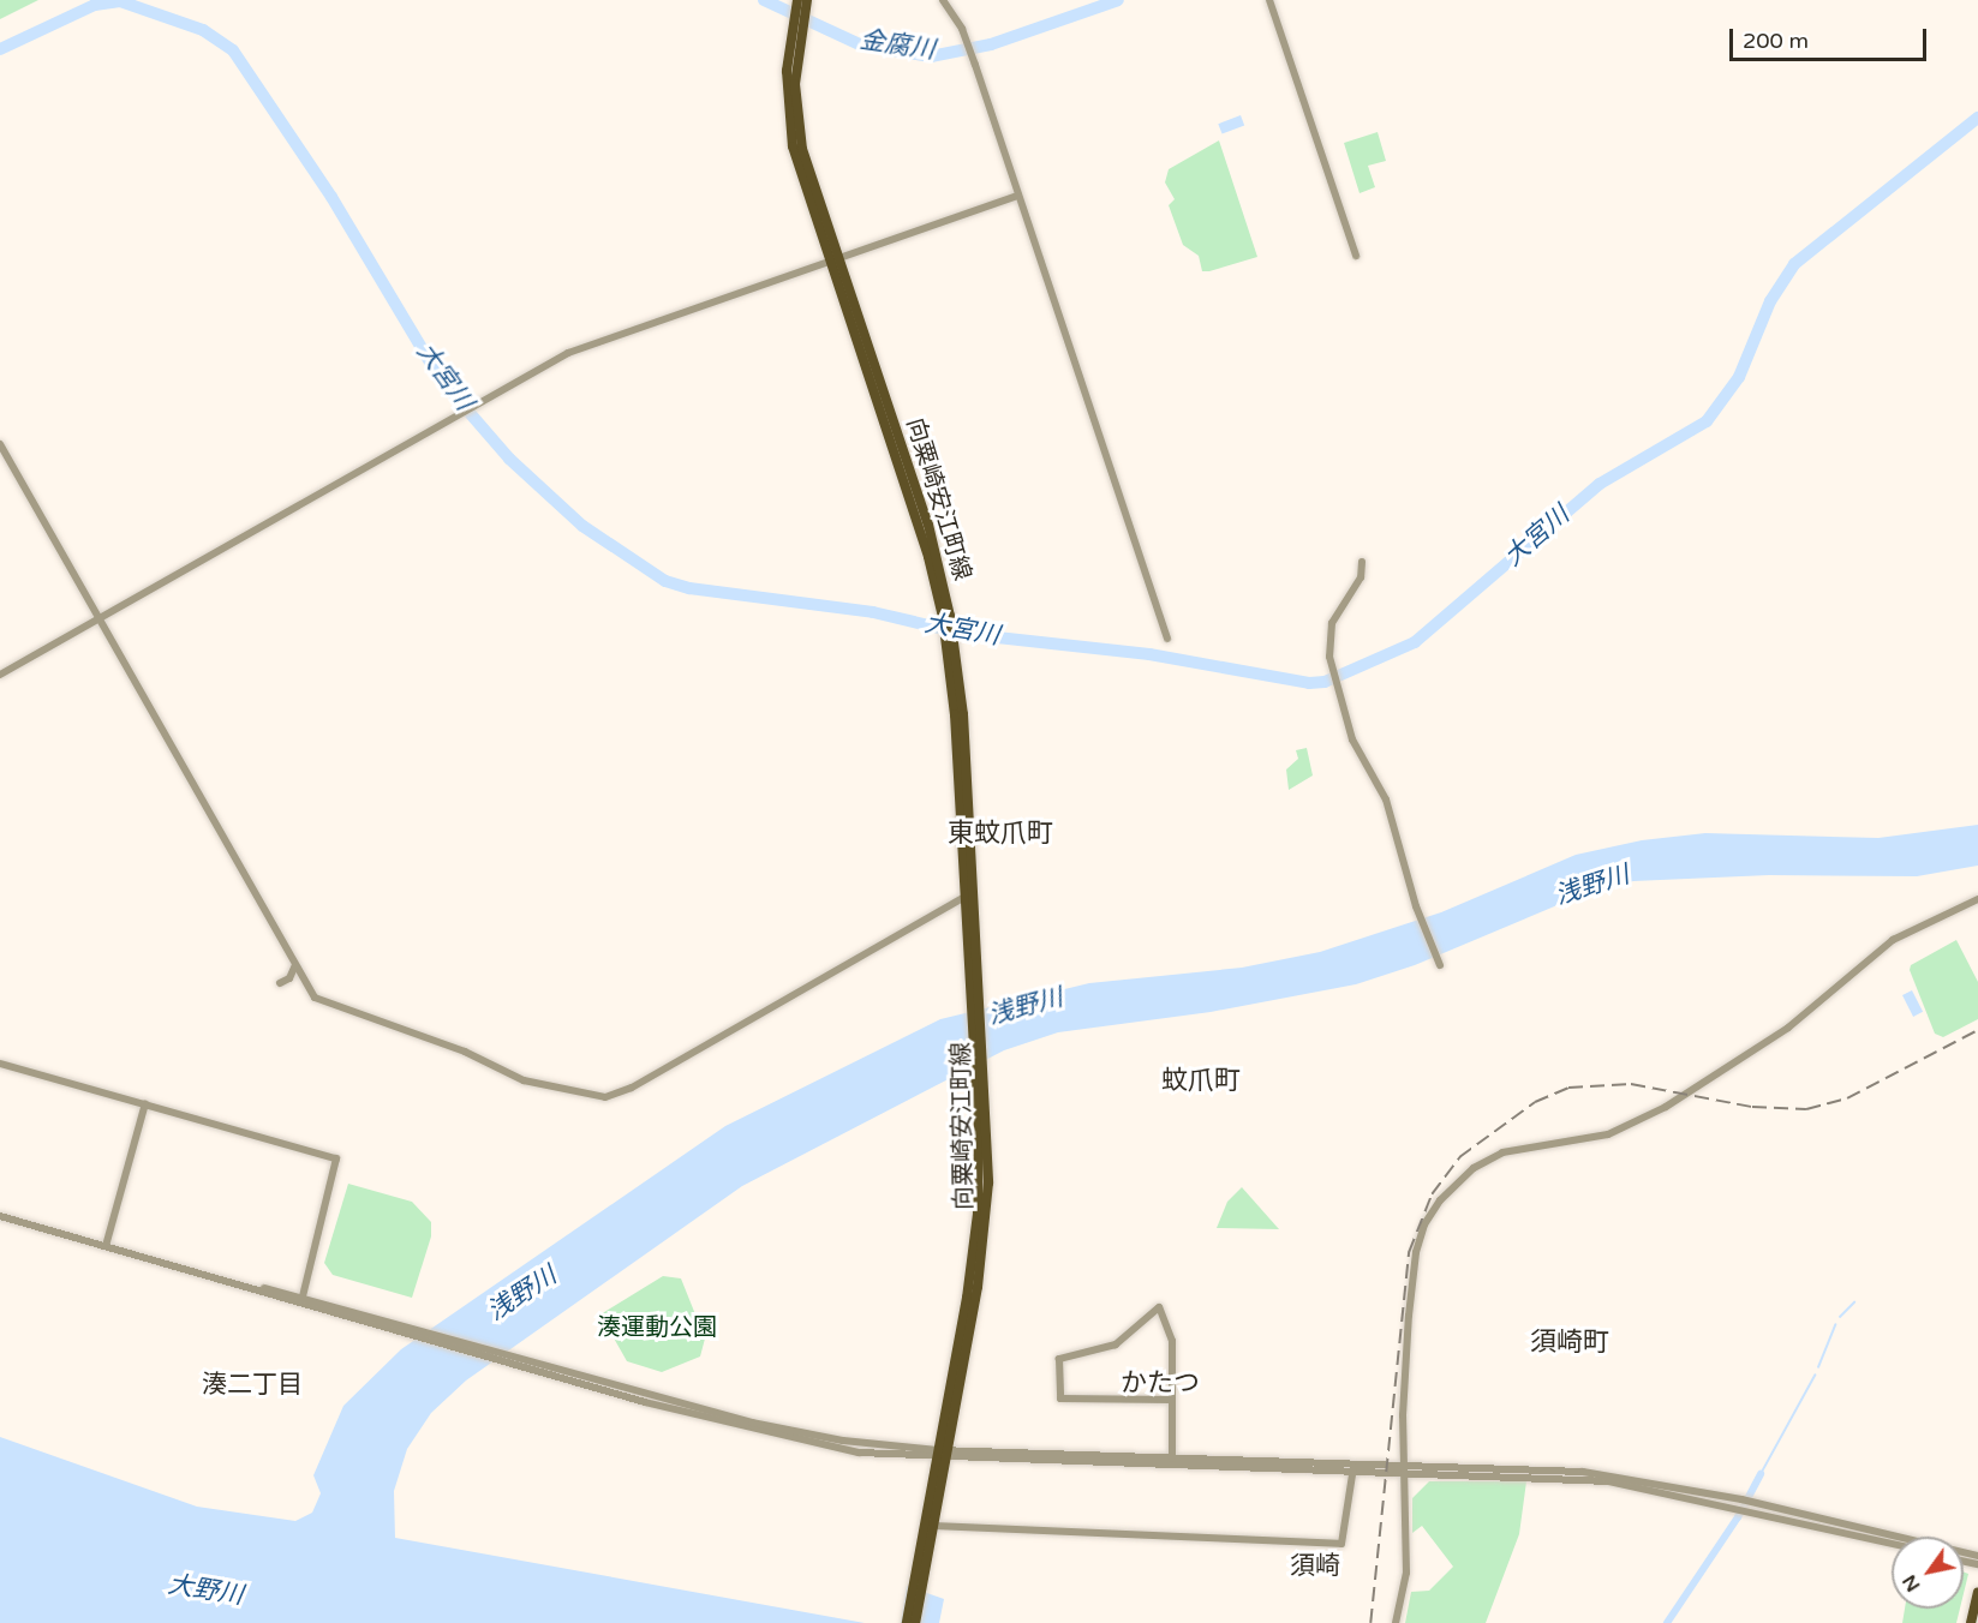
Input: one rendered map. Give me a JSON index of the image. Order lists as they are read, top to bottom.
{
  "streets": {
    "main road": ["向粟崎安江町線"]
  },
  "districts": [
    "東蚊爪町",
    "蚊爪町",
    "須崎町",
    "かたつ",
    "湊二丁目",
    "須崎"
  ],
  "water": [
    "金腐川",
    "大宮川",
    "浅野川",
    "大野川"
  ],
  "parks": ["湊運動公園"],
  "scale_bar": "200 m",
  "north": "bottom left"
}
